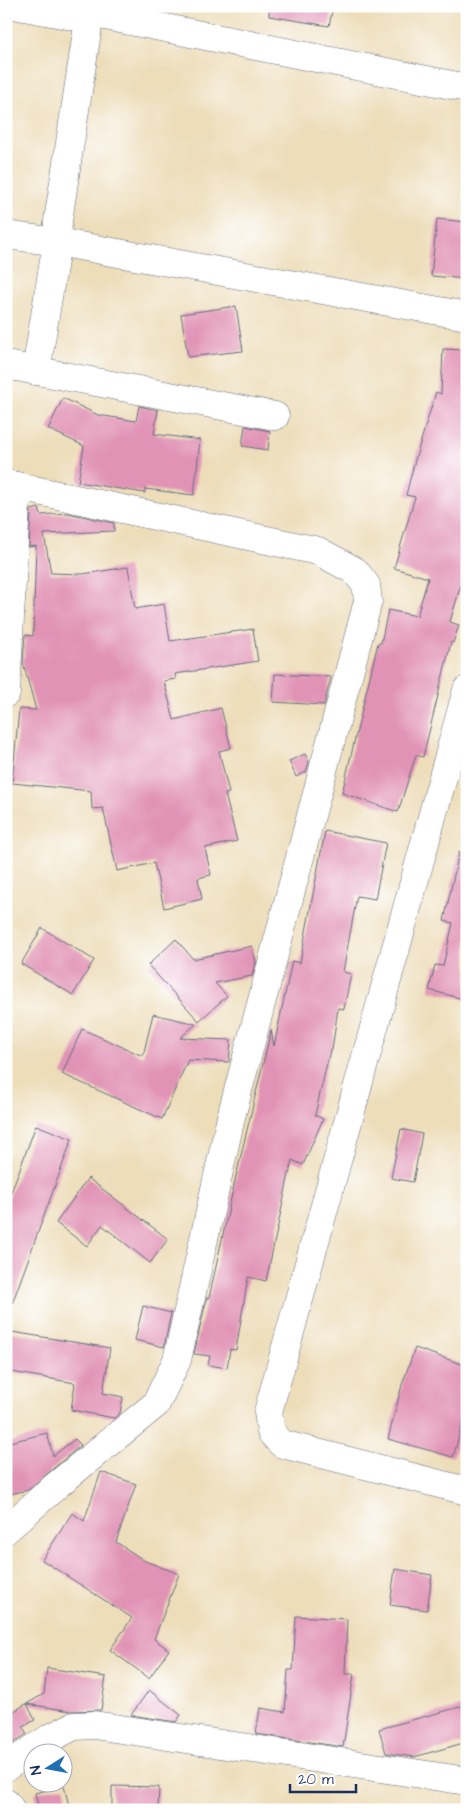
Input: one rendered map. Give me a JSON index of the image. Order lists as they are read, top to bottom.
{
  "scale_bar": "20 m",
  "north": "left"
}
